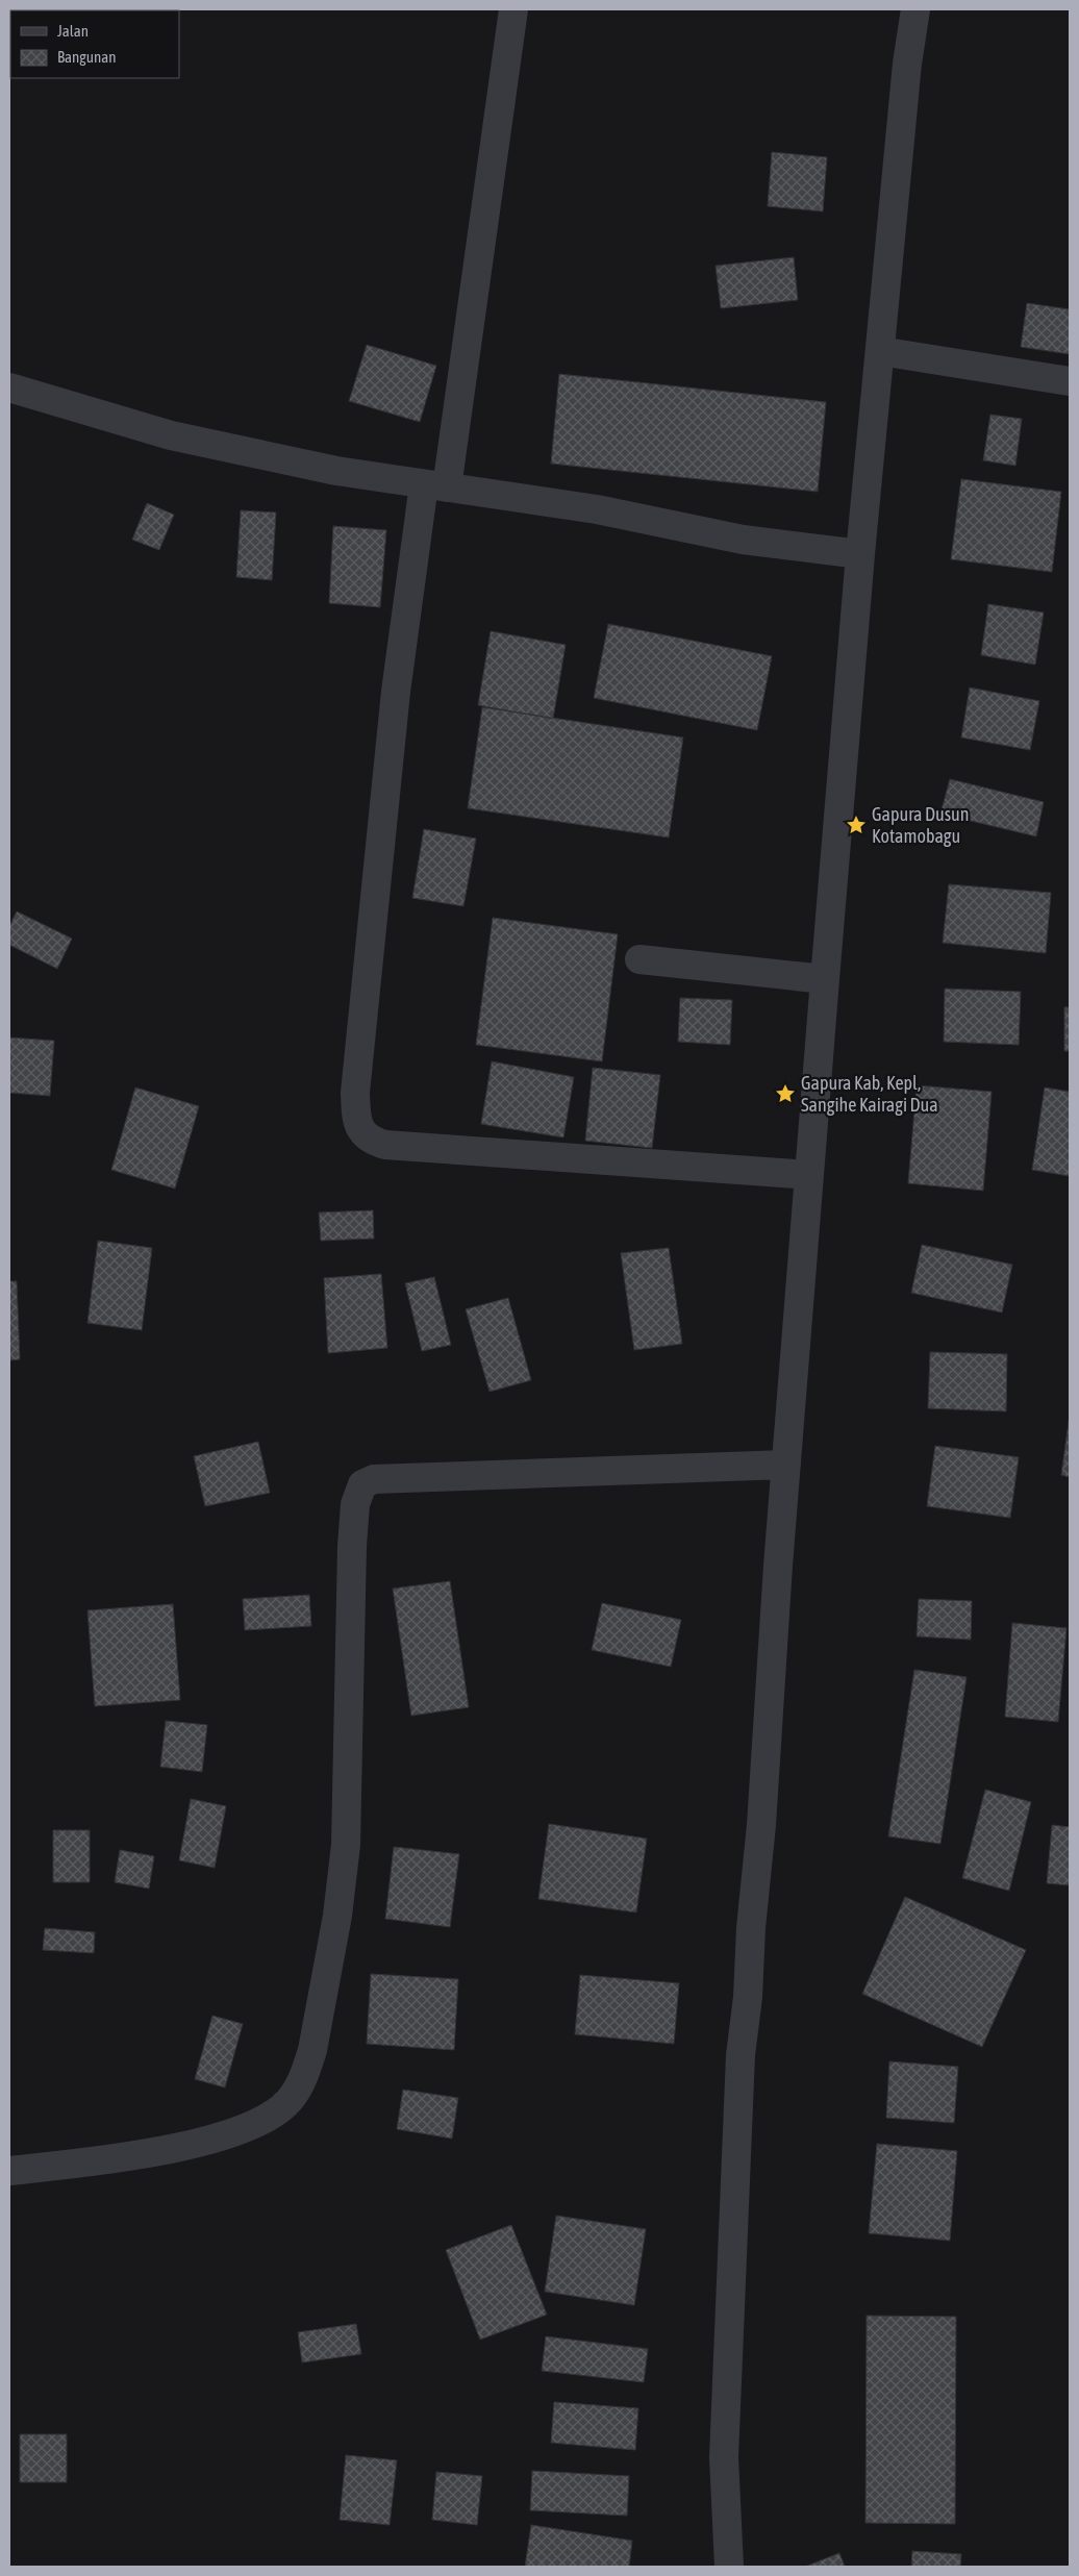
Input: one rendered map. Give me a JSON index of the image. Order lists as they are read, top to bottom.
{
  "places": {
    "place": ["Gapura Dusun Kotamobagu", "Gapura Kab, Kepl, Sangihe Kairagi Dua"]
  },
  "legend": ["Jalan", "Bangunan"]
}
